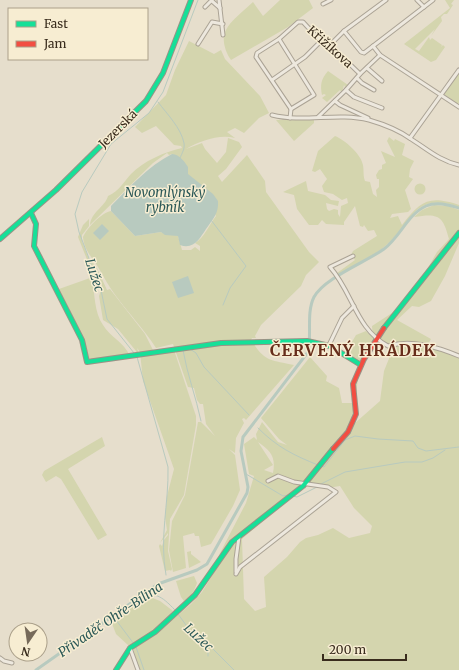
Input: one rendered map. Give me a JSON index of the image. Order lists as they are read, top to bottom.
{
  "streets": {
    "street": ["Křižíkova", "Jezerská"]
  },
  "districts": ["ČERVENÝ HRÁDEK"],
  "water": ["Novomlýnský rybník", "Lužec", "Přivaděč Ohře-Bílina"],
  "legend": ["Fast", "Jam"],
  "scale_bar": "200 m",
  "north": "bottom"
}
